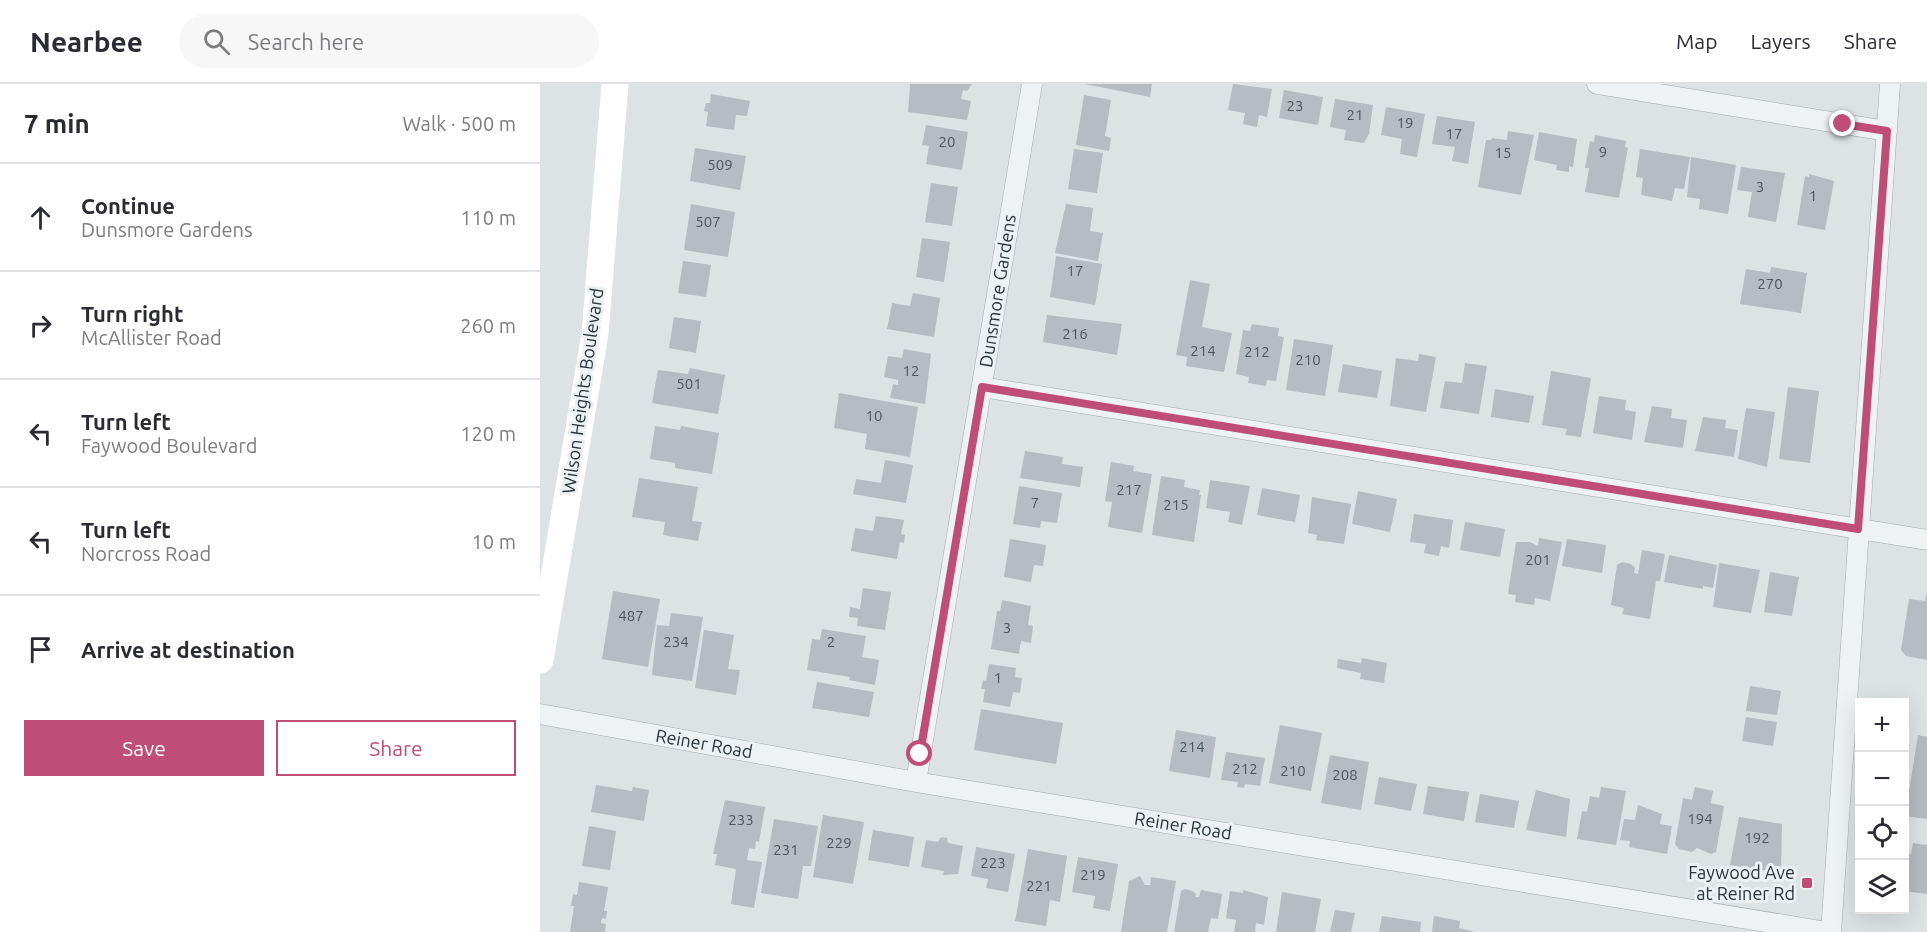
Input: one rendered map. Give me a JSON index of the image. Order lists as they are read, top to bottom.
{
  "streets": {
    "main road": ["Wilson Heights Boulevard"],
    "street": ["Dunsmore Gardens", "Reiner Road"]
  },
  "crossings": [
    ["Dunsmore Gardens", "Reiner Road"]
  ],
  "places": {
    "transit": ["Faywood Ave at Reiner Rd"]
  },
  "house_numbers": [
    "23",
    "21",
    "19",
    "17",
    "20",
    "9",
    "15",
    "509",
    "3",
    "1",
    "507",
    "17",
    "270",
    "216",
    "214",
    "212",
    "210",
    "12",
    "501",
    "10",
    "217",
    "7",
    "215",
    "201",
    "487",
    "3",
    "234",
    "2",
    "1",
    "214",
    "212",
    "210",
    "208",
    "194",
    "233",
    "192",
    "229",
    "231",
    "223",
    "219",
    "221"
  ],
  "page": {
    "header": "Nearbee",
    "search": "Search here",
    "nav": ["Map", "Layers", "Share"],
    "heading": ["7 min", "Walk · 500 m"],
    "list": [
      ["Continue", "Dunsmore Gardens", "110 m"],
      ["Turn right", "McAllister Road", "260 m"],
      ["Turn left", "Faywood Boulevard", "120 m"],
      ["Turn left", "Norcross Road", "10 m"],
      "Arrive at destination"
    ],
    "map_buttons": ["+", "−"],
    "buttons": ["Save", "Share"]
  }
}
